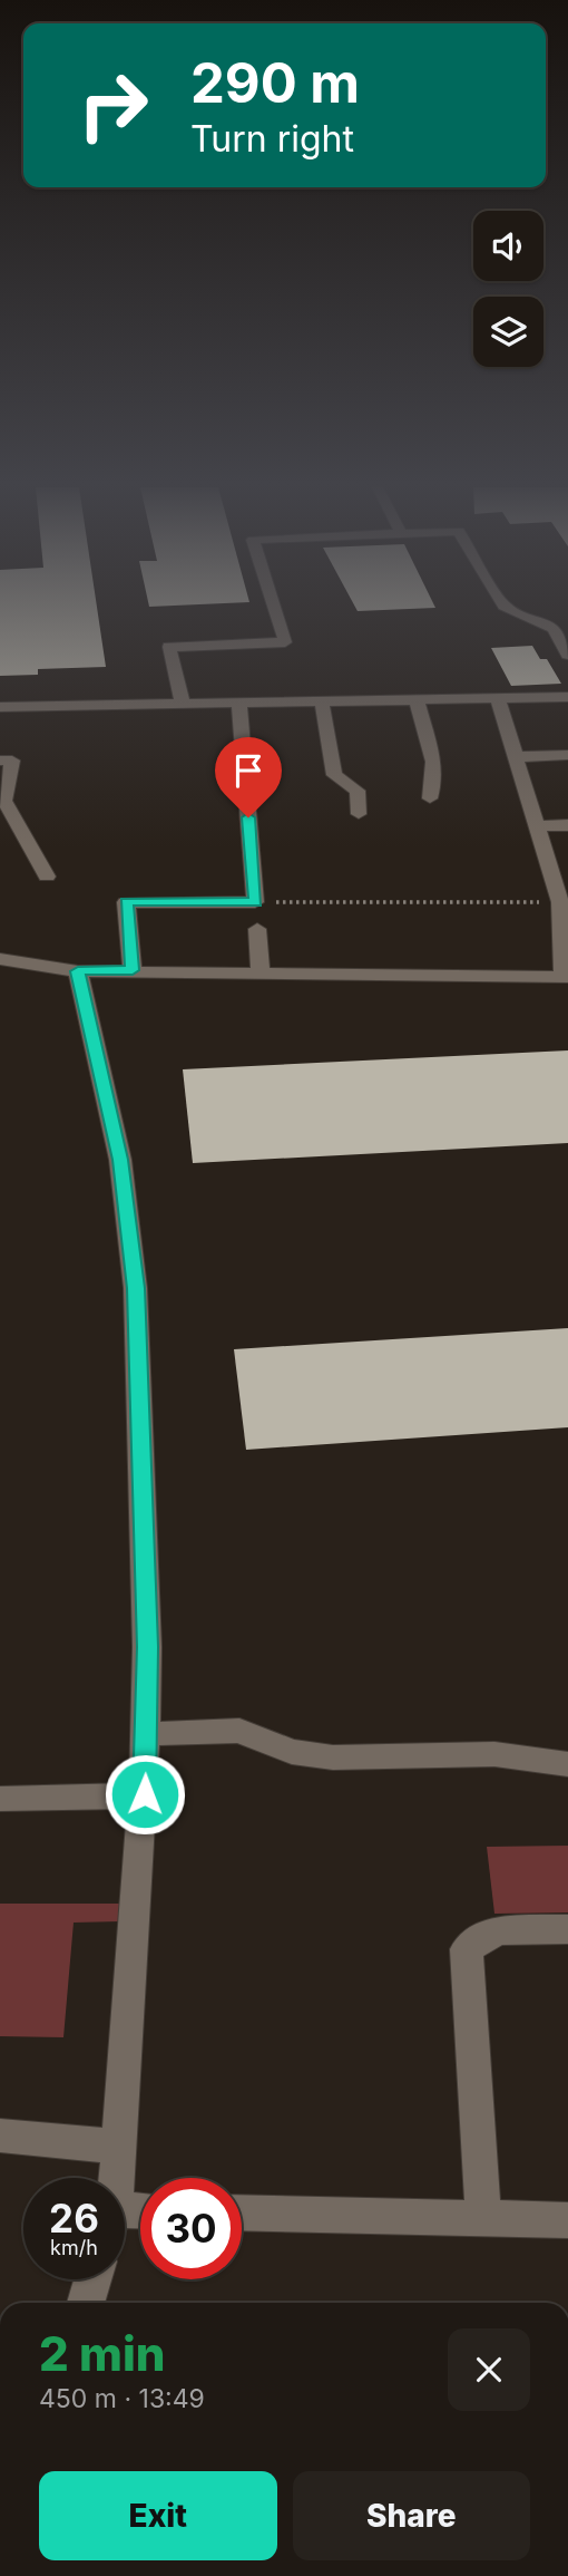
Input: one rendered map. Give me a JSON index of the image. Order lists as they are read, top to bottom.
{
  "page": {
    "turn": ["290 m", "Turn right"],
    "speed": "26 km/h",
    "limit": "30",
    "heading": ["2 min", "450 m · 13:49"],
    "buttons": ["Exit", "Share"]
  }
}
